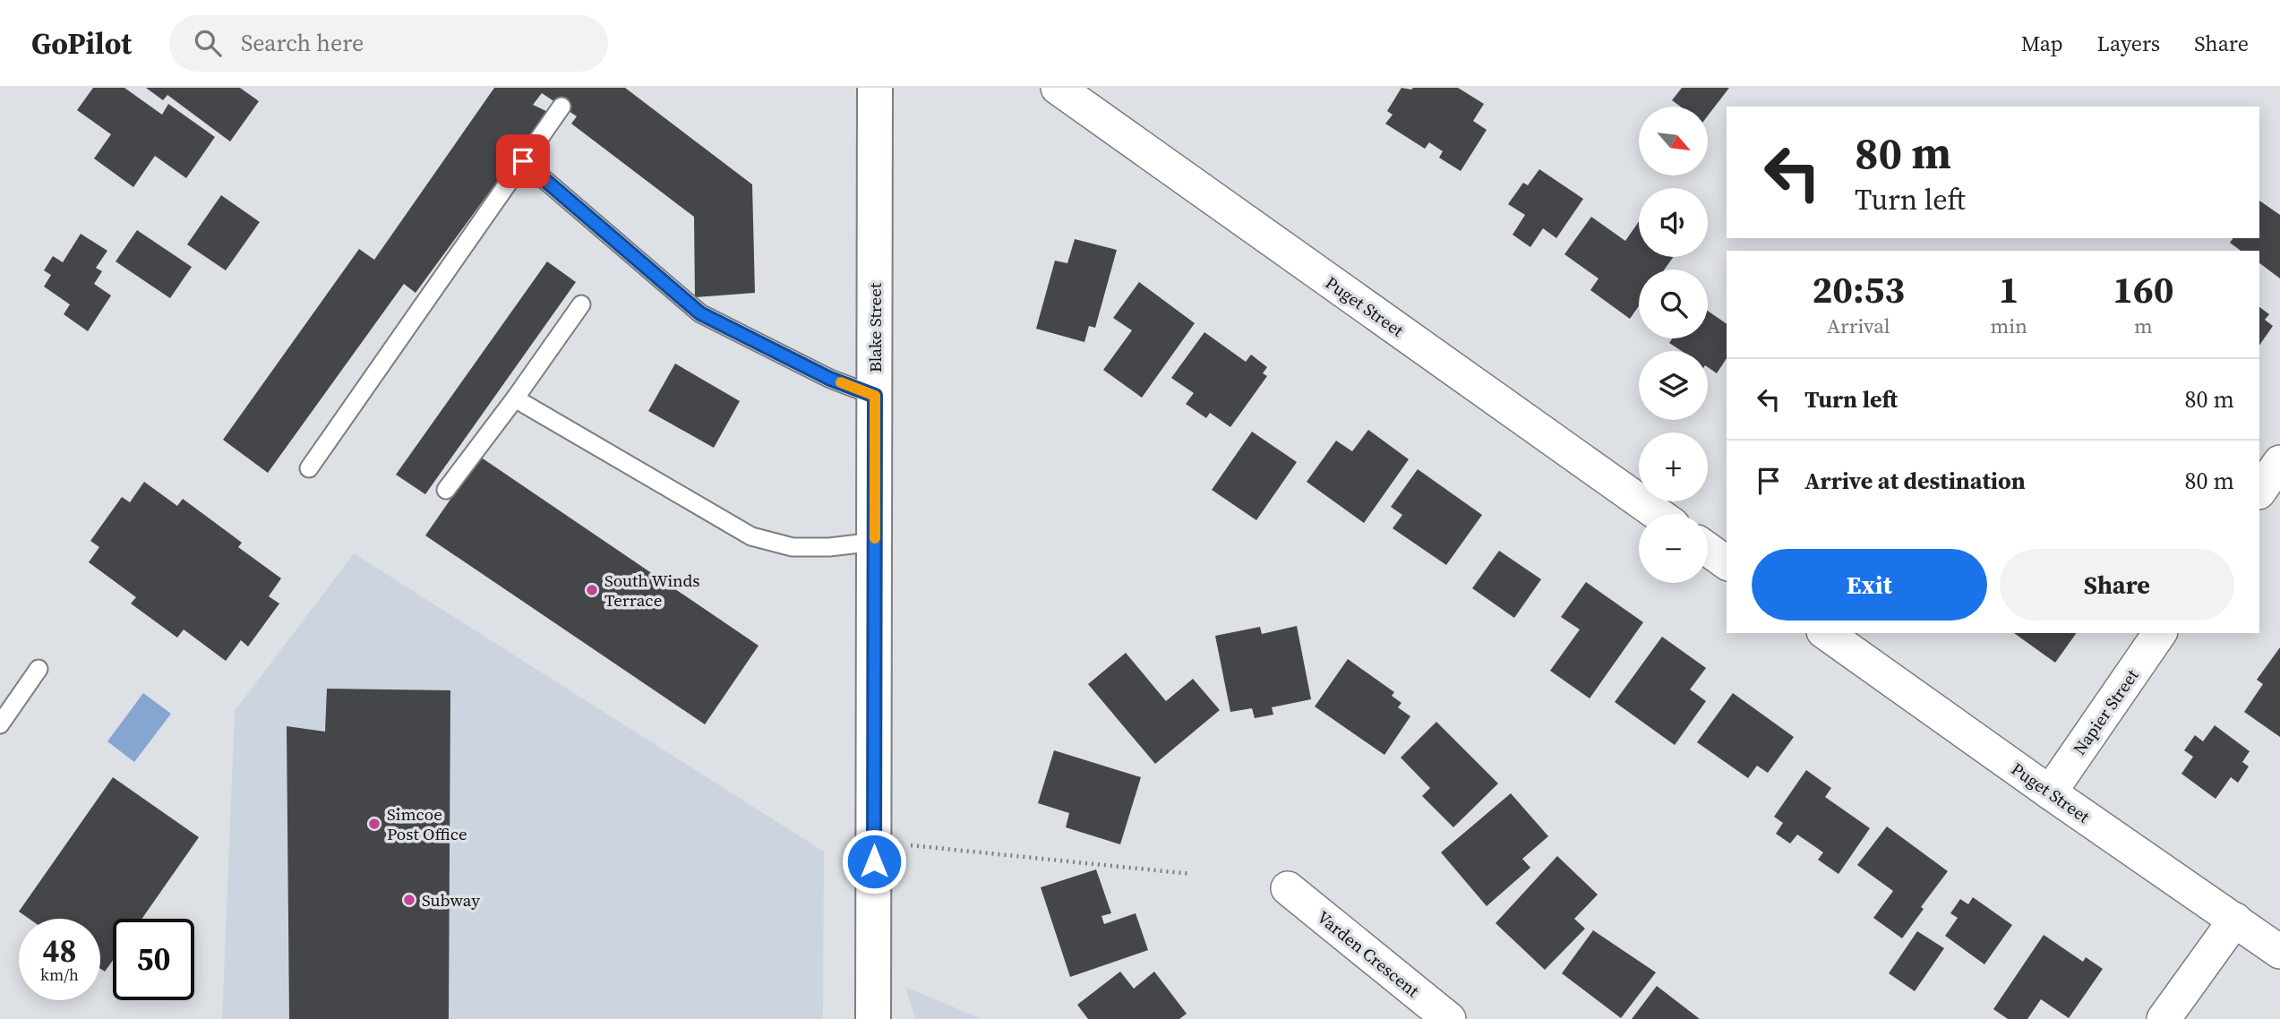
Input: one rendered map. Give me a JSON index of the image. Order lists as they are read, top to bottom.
{
  "streets": {
    "main road": ["Blake Street"],
    "street": ["Puget Street", "Napier Street", "Varden Crescent"]
  },
  "crossings": [
    ["Puget Street", "Napier Street"]
  ],
  "places": ["South Winds Terrace", "Simcoe Post Office", "Subway"],
  "north": "bottom right",
  "page": {
    "header": "GoPilot",
    "search": "Search here",
    "nav": ["Map", "Layers", "Share"],
    "map_buttons": ["+", "−"],
    "turn": ["80 m", "Turn left"],
    "eta": [
      "20:53",
      "Arrival",
      "1",
      "min",
      "160",
      "m"
    ],
    "list": [
      {
        "name": "Turn left",
        "value": "80 m"
      },
      {
        "name": "Arrive at destination",
        "value": "80 m"
      }
    ],
    "buttons": ["Exit", "Share"],
    "speed": "48 km/h",
    "limit": "50"
  }
}
